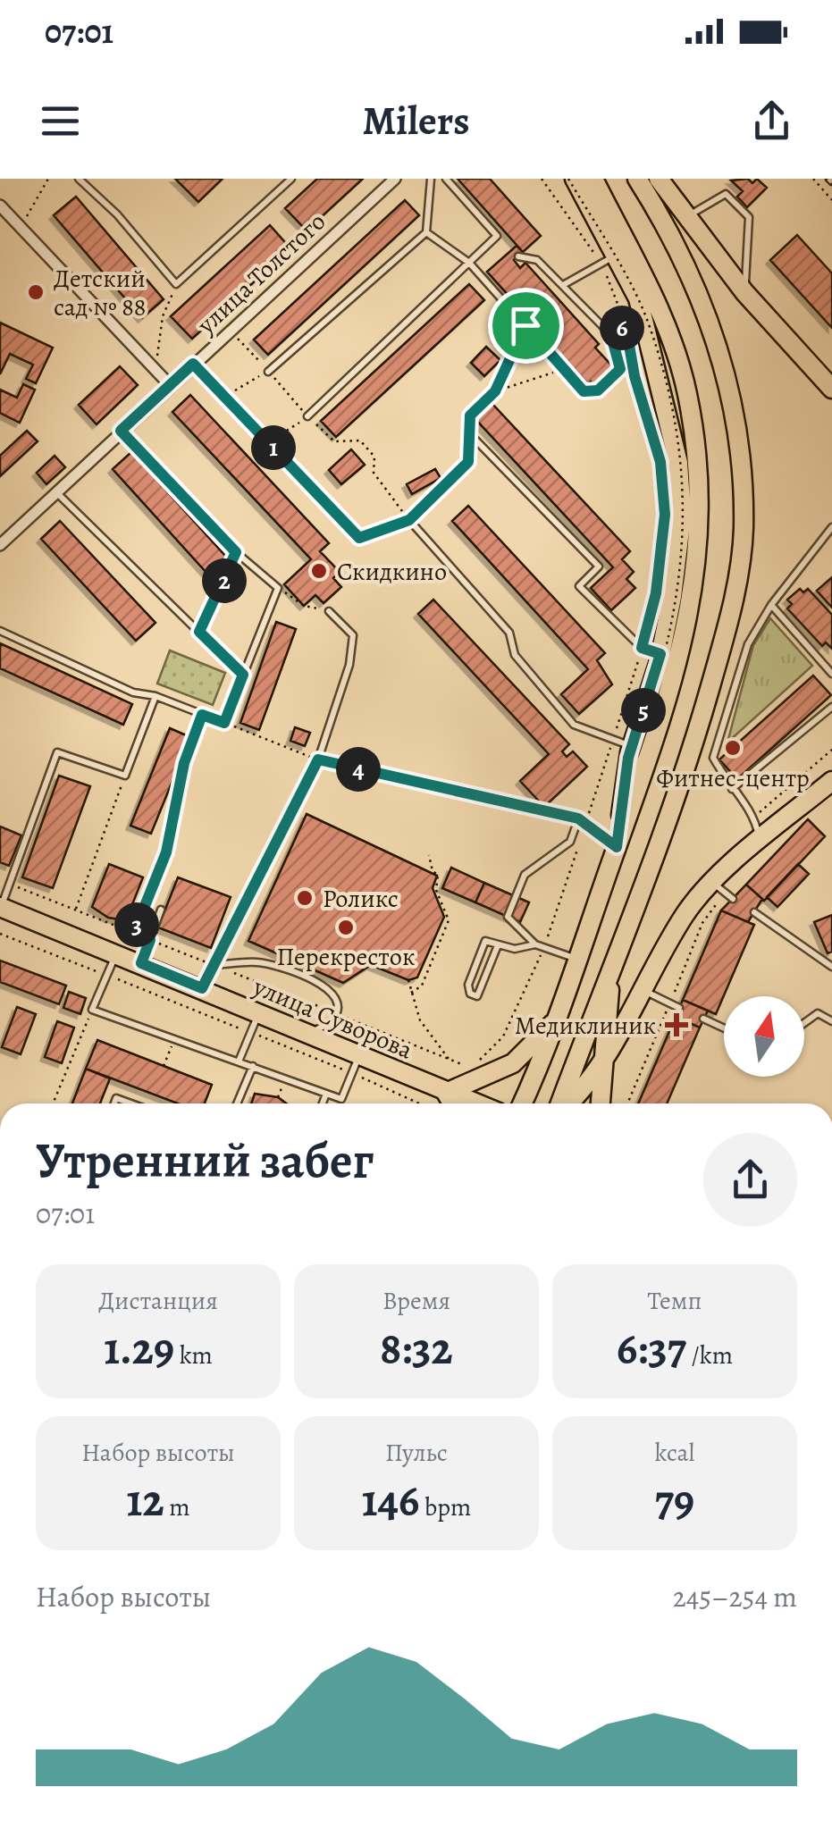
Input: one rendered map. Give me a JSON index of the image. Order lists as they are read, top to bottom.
{
  "streets": {
    "main road": ["улица Суворова"],
    "street": ["улица Толстого"]
  },
  "places": {
    "other": [
      "Детский сад № 88",
      "Скидкино",
      "Фитнес-центр",
      "Роликс",
      "Перекресток"
    ],
    "health": ["Медиклиник"]
  },
  "north": "top",
  "page": {
    "status": "07:01",
    "header": "Milers",
    "pins": [
      "6",
      "1",
      "2",
      "5",
      "4",
      "3"
    ],
    "heading": ["Утренний забег", "07:01"],
    "stats": [
      ["Дистанция", "1.29 km"],
      ["Время", "8:32"],
      ["Темп", "6:37 /km"],
      ["Набор высоты", "12 m"],
      ["Пульс", "146 bpm"],
      ["kcal", "79"]
    ],
    "chart": ["Набор высоты", "245–254 m"]
  }
}
